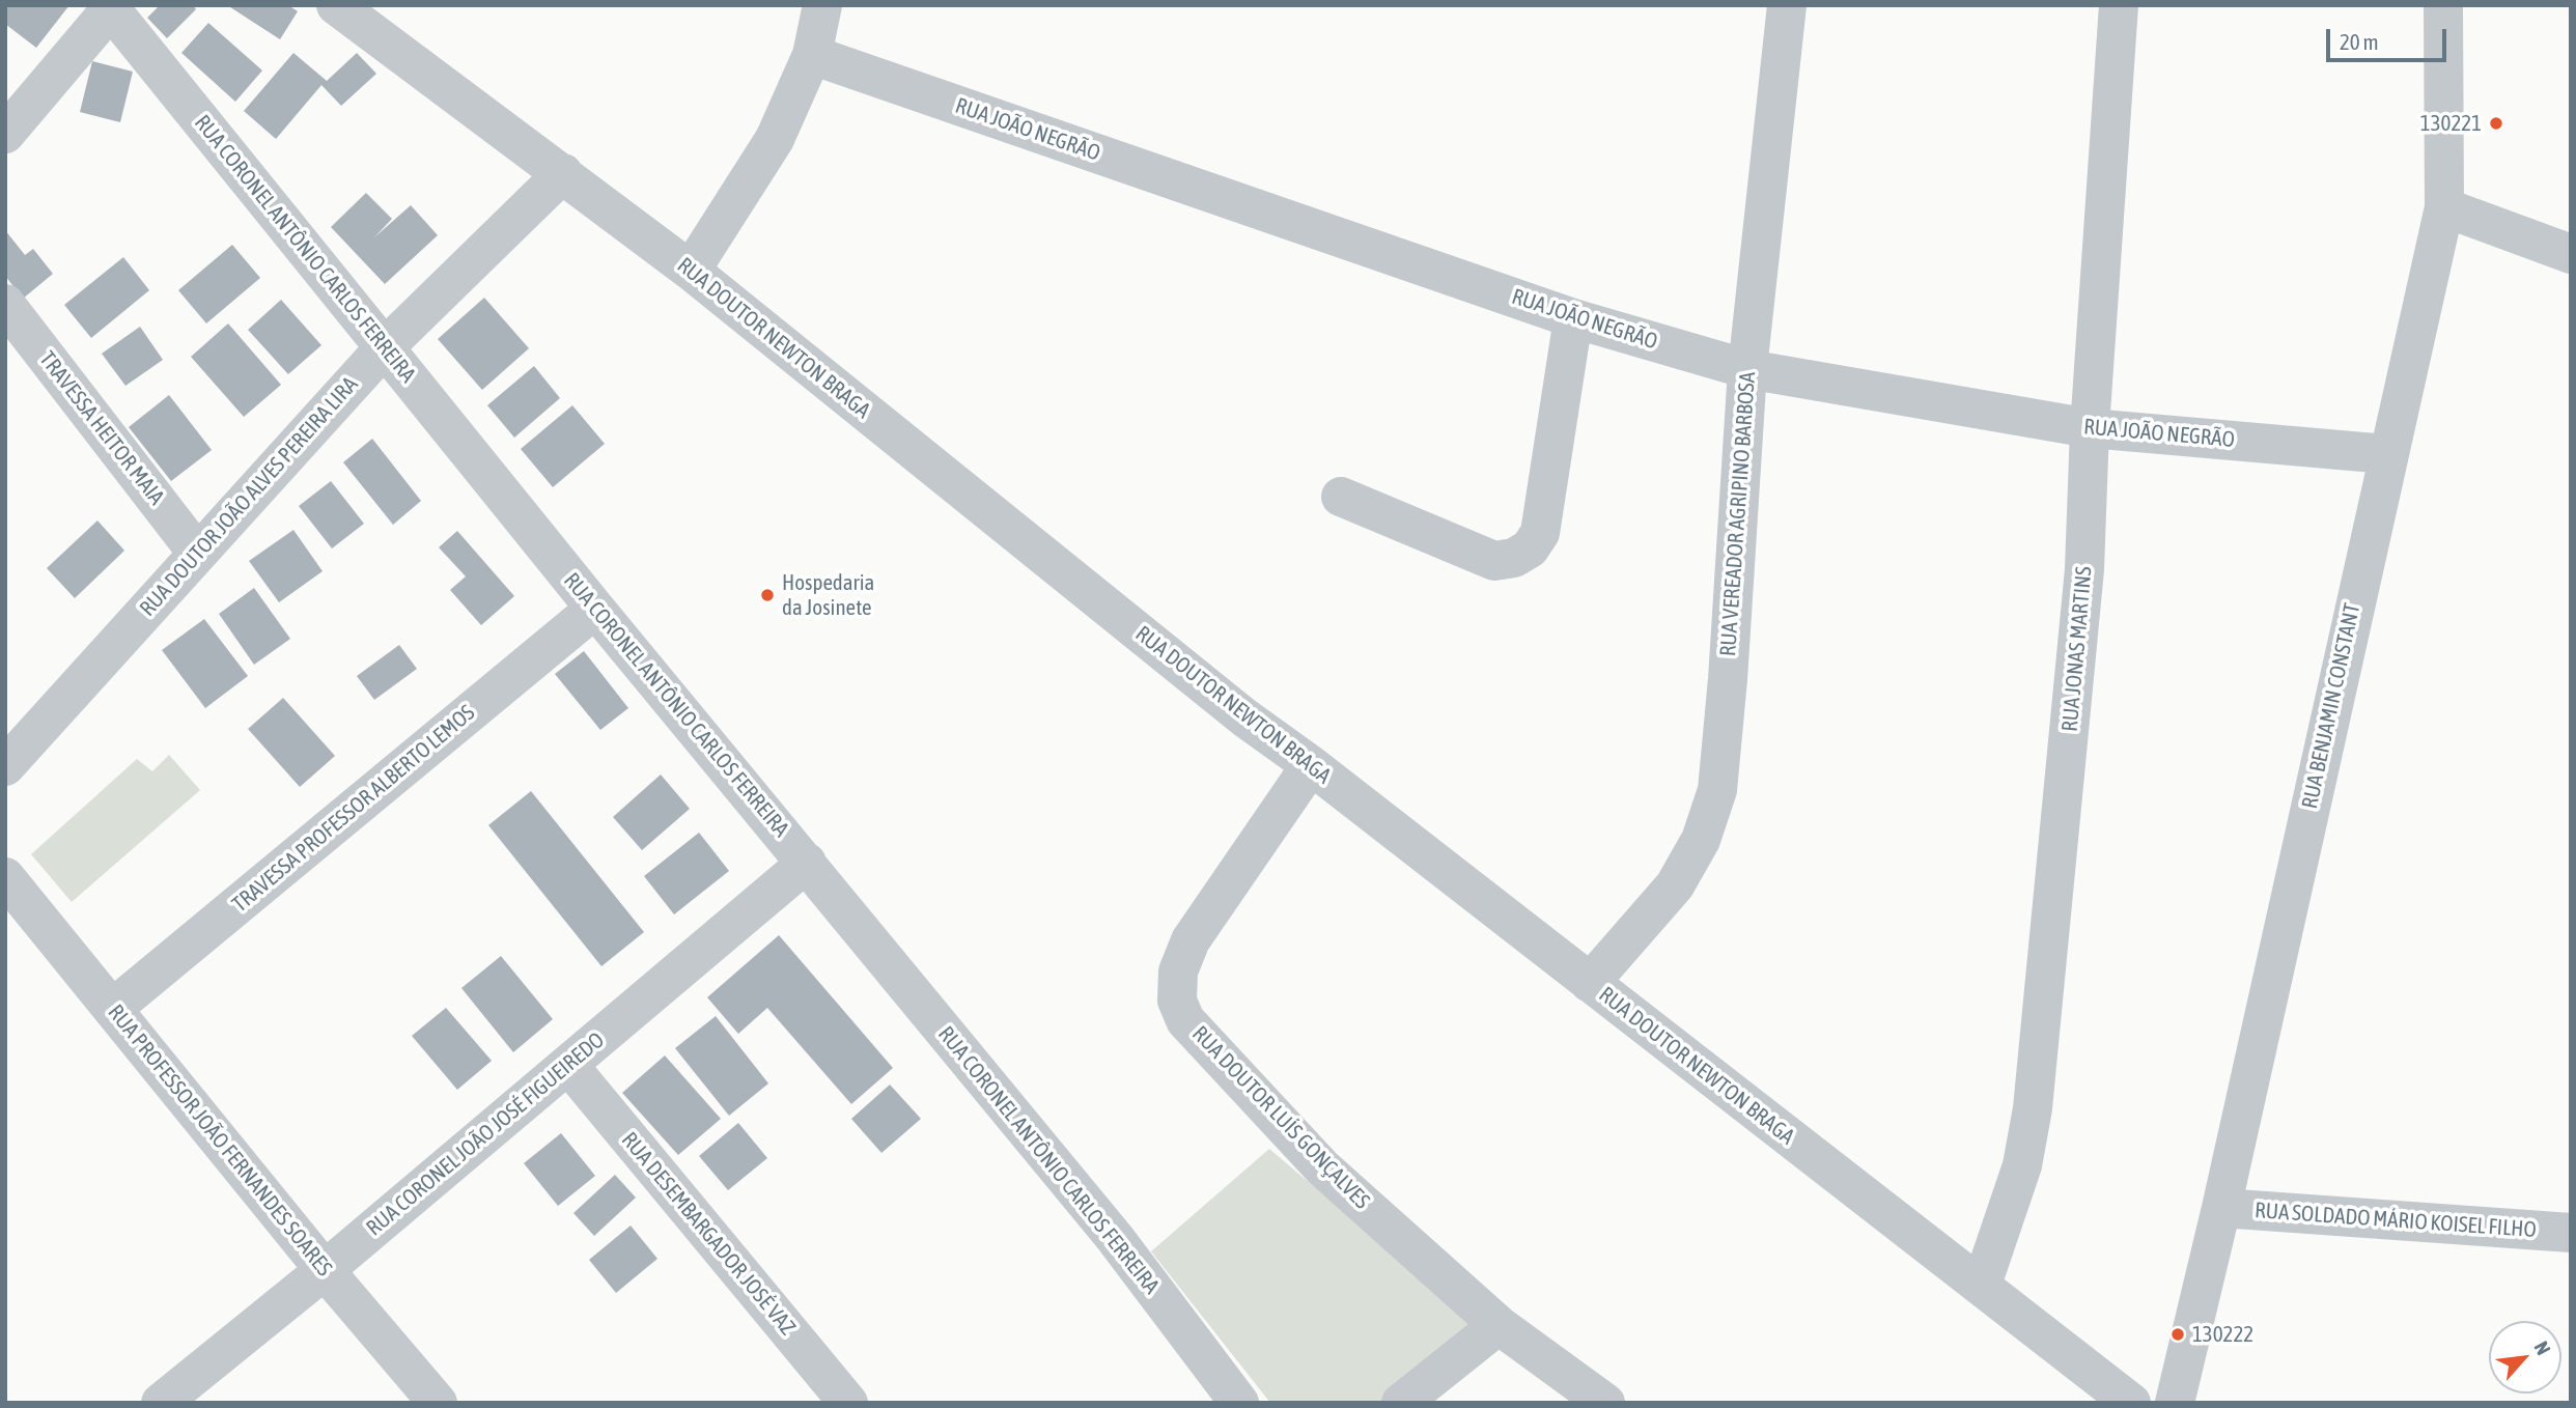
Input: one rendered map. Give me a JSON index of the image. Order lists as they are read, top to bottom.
{
  "streets": {
    "street": [
      "RUA JOÃO NEGRÃO",
      "RUA CORONEL ANTÔNIO CARLOS FERREIRA",
      "RUA DOUTOR NEWTON BRAGA",
      "TRAVESSA HEITOR MAIA",
      "RUA DOUTOR JOÃO ALVES PEREIRA LIRA",
      "RUA VEREADOR AGRIPINO BARBOSA",
      "RUA JONAS MARTINS",
      "RUA BENJAMIN CONSTANT",
      "TRAVESSA PROFESSOR ALBERTO LEMOS",
      "RUA DOUTOR LUÍS GONÇALVES",
      "RUA CORONEL JOÃO JOSÉ FIGUEIREDO",
      "RUA PROFESSOR JOÃO FERNANDES SOARES",
      "RUA SOLDADO MÁRIO KOISEL FILHO",
      "RUA DESEMBARGADOR JOSÉ VAZ"
    ]
  },
  "crossings": [
    ["RUA JOÃO NEGRÃO", "RUA VEREADOR AGRIPINO BARBOSA"],
    ["RUA JOÃO NEGRÃO", "RUA JONAS MARTINS"],
    ["RUA JOÃO NEGRÃO", "RUA BENJAMIN CONSTANT"],
    ["RUA CORONEL ANTÔNIO CARLOS FERREIRA", "RUA DOUTOR JOÃO ALVES PEREIRA LIRA"],
    ["RUA CORONEL ANTÔNIO CARLOS FERREIRA", "TRAVESSA PROFESSOR ALBERTO LEMOS"],
    ["RUA CORONEL ANTÔNIO CARLOS FERREIRA", "RUA CORONEL JOÃO JOSÉ FIGUEIREDO"],
    ["RUA DOUTOR NEWTON BRAGA", "RUA DOUTOR JOÃO ALVES PEREIRA LIRA"],
    ["RUA DOUTOR NEWTON BRAGA", "RUA VEREADOR AGRIPINO BARBOSA"],
    ["RUA DOUTOR NEWTON BRAGA", "RUA JONAS MARTINS"],
    ["RUA DOUTOR NEWTON BRAGA", "RUA DOUTOR LUÍS GONÇALVES"],
    ["TRAVESSA HEITOR MAIA", "RUA DOUTOR JOÃO ALVES PEREIRA LIRA"],
    ["RUA BENJAMIN CONSTANT", "RUA SOLDADO MÁRIO KOISEL FILHO"],
    ["TRAVESSA PROFESSOR ALBERTO LEMOS", "RUA PROFESSOR JOÃO FERNANDES SOARES"],
    ["RUA CORONEL JOÃO JOSÉ FIGUEIREDO", "RUA PROFESSOR JOÃO FERNANDES SOARES"],
    ["RUA CORONEL JOÃO JOSÉ FIGUEIREDO", "RUA DESEMBARGADOR JOSÉ VAZ"]
  ],
  "places": ["130221", "Hospedaria da Josinete", "130222"],
  "scale_bar": "20 m",
  "north": "top right"
}
